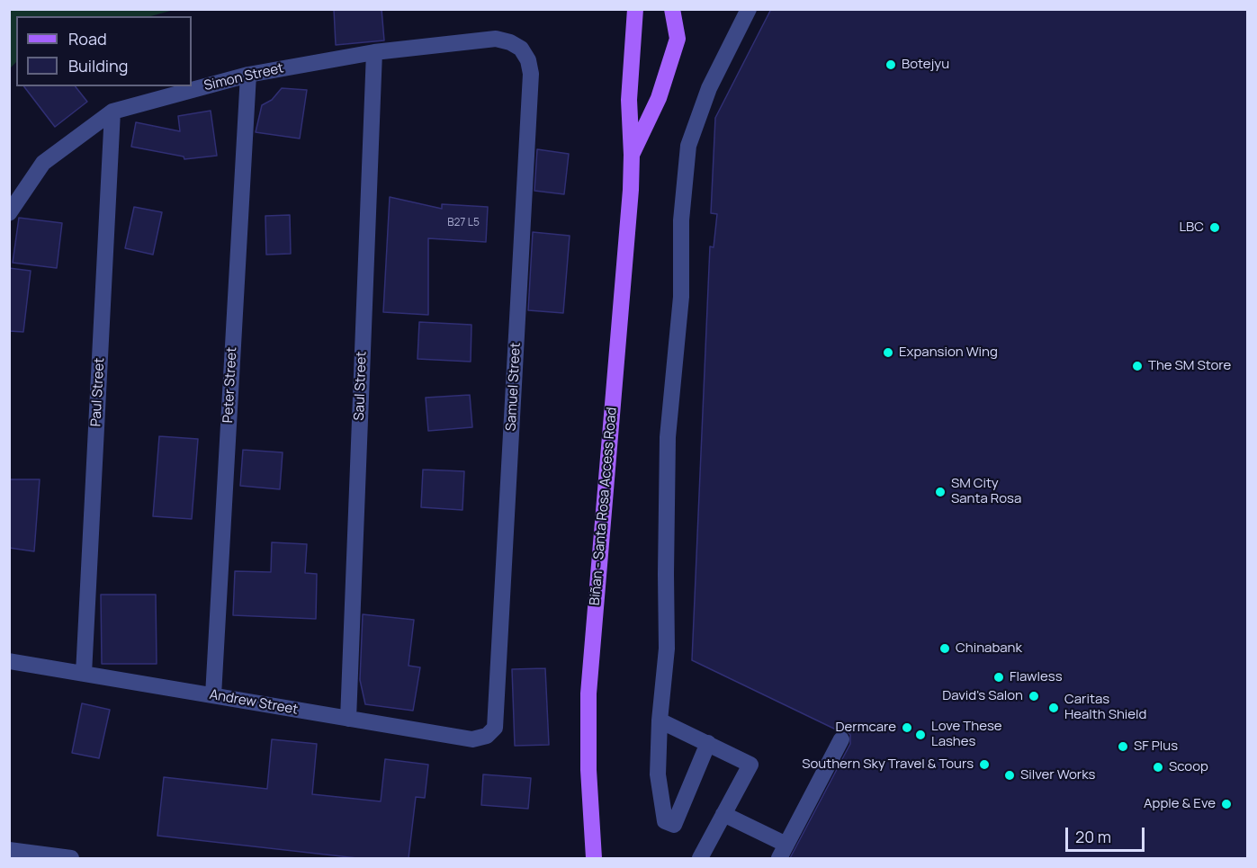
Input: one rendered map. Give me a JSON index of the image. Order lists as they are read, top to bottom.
{
  "streets": {
    "main road": ["Biñan - Santa Rosa Access Road"],
    "street": [
      "Simon Street",
      "Peter Street",
      "Saul Street",
      "Samuel Street",
      "Paul Street",
      "Andrew Street"
    ]
  },
  "crossings": [
    ["Simon Street", "Peter Street"],
    ["Simon Street", "Saul Street"],
    ["Simon Street", "Samuel Street"],
    ["Simon Street", "Paul Street"],
    ["Peter Street", "Andrew Street"],
    ["Saul Street", "Andrew Street"],
    ["Samuel Street", "Andrew Street"],
    ["Paul Street", "Andrew Street"]
  ],
  "places": [
    "Botejyu",
    "LBC",
    "Expansion Wing",
    "The SM Store",
    "SM City Santa Rosa",
    "Chinabank",
    "Flawless",
    "David's Salon",
    "Caritas Health Shield",
    "Dermcare",
    "Love These Lashes",
    "SF Plus",
    "Southern Sky Travel & Tours",
    "Scoop",
    "Silver Works",
    "Apple & Eve"
  ],
  "house_numbers": ["B27 L5"],
  "legend": ["Road", "Building"],
  "scale_bar": "20 m"
}
